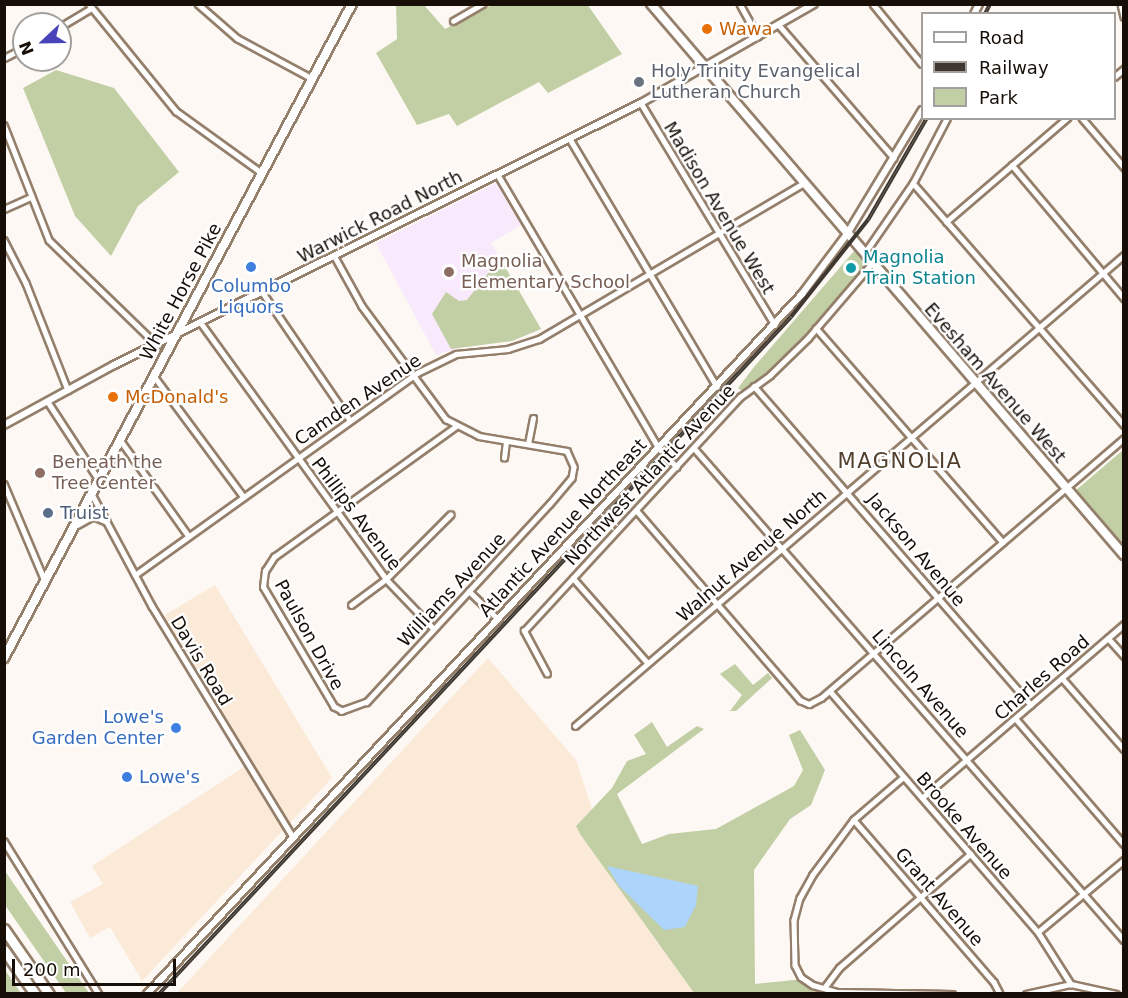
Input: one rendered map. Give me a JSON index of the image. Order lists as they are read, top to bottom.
{
  "streets": {
    "highway": ["White Horse Pike"],
    "main road": ["Evesham Avenue West"],
    "street": [
      "Madison Avenue West",
      "Warwick Road North",
      "Camden Avenue",
      "Northwest Atlantic Avenue",
      "Phillips Avenue",
      "Atlantic Avenue Northeast",
      "Jackson Avenue",
      "Walnut Avenue North",
      "Williams Avenue",
      "Paulson Drive",
      "Davis Road",
      "Charles Road",
      "Lincoln Avenue",
      "Brooke Avenue",
      "Grant Avenue"
    ]
  },
  "crossings": [
    ["Madison Avenue West", "Warwick Road North"],
    ["Madison Avenue West", "Camden Avenue"],
    ["Madison Avenue West", "Atlantic Avenue Northeast"],
    ["Warwick Road North", "White Horse Pike"],
    ["Warwick Road North", "Evesham Avenue West"],
    ["Warwick Road North", "Phillips Avenue"],
    ["White Horse Pike", "Davis Road"],
    ["Evesham Avenue West", "Camden Avenue"],
    ["Evesham Avenue West", "Northwest Atlantic Avenue"],
    ["Evesham Avenue West", "Atlantic Avenue Northeast"],
    ["Evesham Avenue West", "Walnut Avenue North"],
    ["Camden Avenue", "Phillips Avenue"],
    ["Camden Avenue", "Davis Road"],
    ["Northwest Atlantic Avenue", "Jackson Avenue"],
    ["Northwest Atlantic Avenue", "Lincoln Avenue"],
    ["Phillips Avenue", "Williams Avenue"],
    ["Phillips Avenue", "Paulson Drive"],
    ["Atlantic Avenue Northeast", "Davis Road"],
    ["Jackson Avenue", "Walnut Avenue North"],
    ["Jackson Avenue", "Charles Road"],
    ["Walnut Avenue North", "Lincoln Avenue"],
    ["Williams Avenue", "Paulson Drive"],
    ["Charles Road", "Lincoln Avenue"],
    ["Charles Road", "Brooke Avenue"]
  ],
  "districts": ["MAGNOLIA"],
  "places": [
    "Wawa",
    "Holy Trinity Evangelical Lutheran Church",
    "Columbo Liquors",
    "Magnolia Train Station",
    "Magnolia Elementary School",
    "McDonald's",
    "Beneath the Tree Center",
    "Truist",
    "Lowe's Garden Center",
    "Lowe's"
  ],
  "legend": ["Road", "Railway", "Park"],
  "scale_bar": "200 m",
  "north": "left"
}
